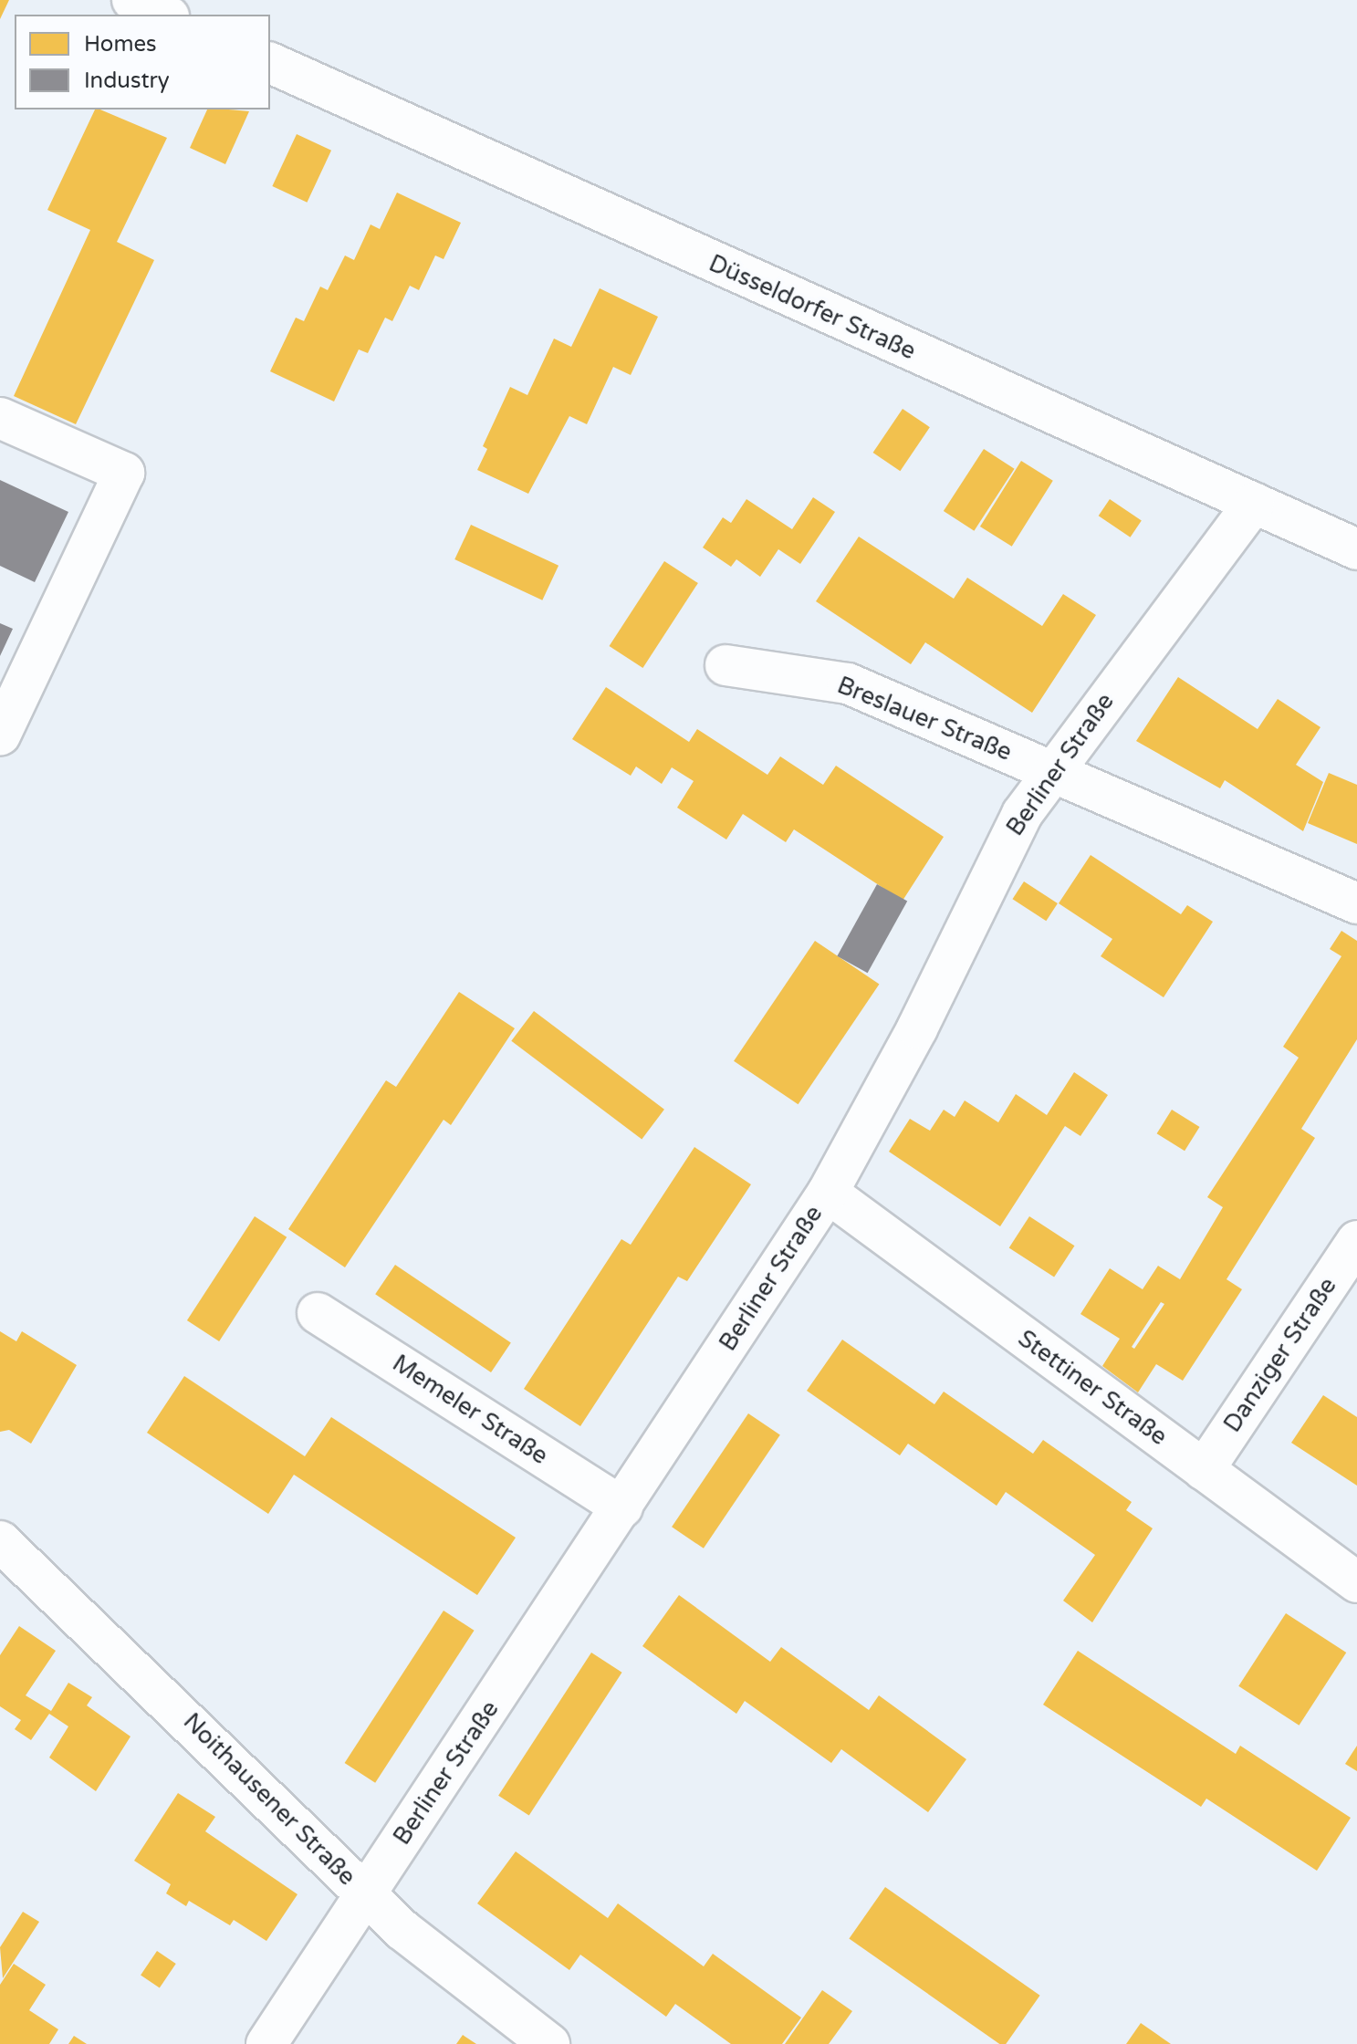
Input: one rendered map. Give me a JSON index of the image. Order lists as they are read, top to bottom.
{
  "streets": {
    "street": [
      "Düsseldorfer Straße",
      "Breslauer Straße",
      "Berliner Straße",
      "Danziger Straße",
      "Stettiner Straße",
      "Memeler Straße",
      "Noithausener Straße"
    ]
  },
  "crossings": [
    ["Düsseldorfer Straße", "Berliner Straße"],
    ["Breslauer Straße", "Berliner Straße"],
    ["Berliner Straße", "Stettiner Straße"],
    ["Berliner Straße", "Memeler Straße"],
    ["Berliner Straße", "Noithausener Straße"],
    ["Danziger Straße", "Stettiner Straße"]
  ],
  "legend": ["Homes", "Industry"]
}
